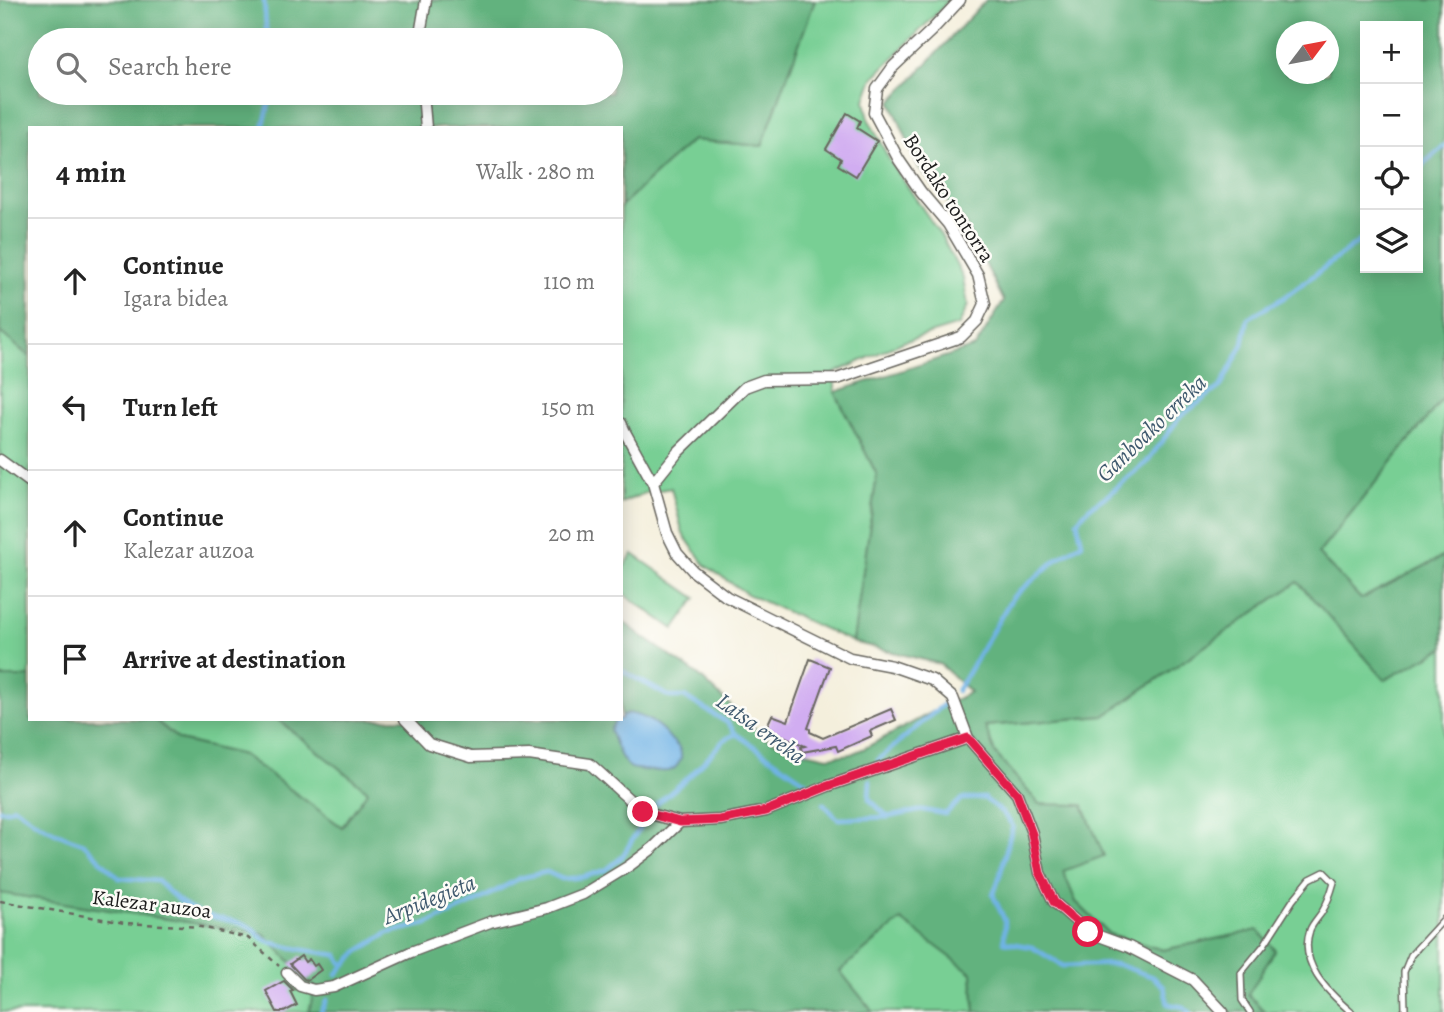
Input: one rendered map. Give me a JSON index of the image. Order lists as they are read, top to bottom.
{
  "streets": {
    "street": ["Bordako tontorra"],
    "path": ["Kalezar auzoa"]
  },
  "water": ["Ganboako erreka", "Latsa erreka", "Arpidegieta"],
  "north": "top right",
  "page": {
    "map_buttons": ["+", "−"],
    "search": "Search here",
    "heading": ["4 min", "Walk · 280 m"],
    "list": [
      ["Continue", "Igara bidea", "110 m"],
      ["Turn left", "150 m"],
      ["Continue", "Kalezar auzoa", "20 m"],
      "Arrive at destination"
    ]
  }
}
